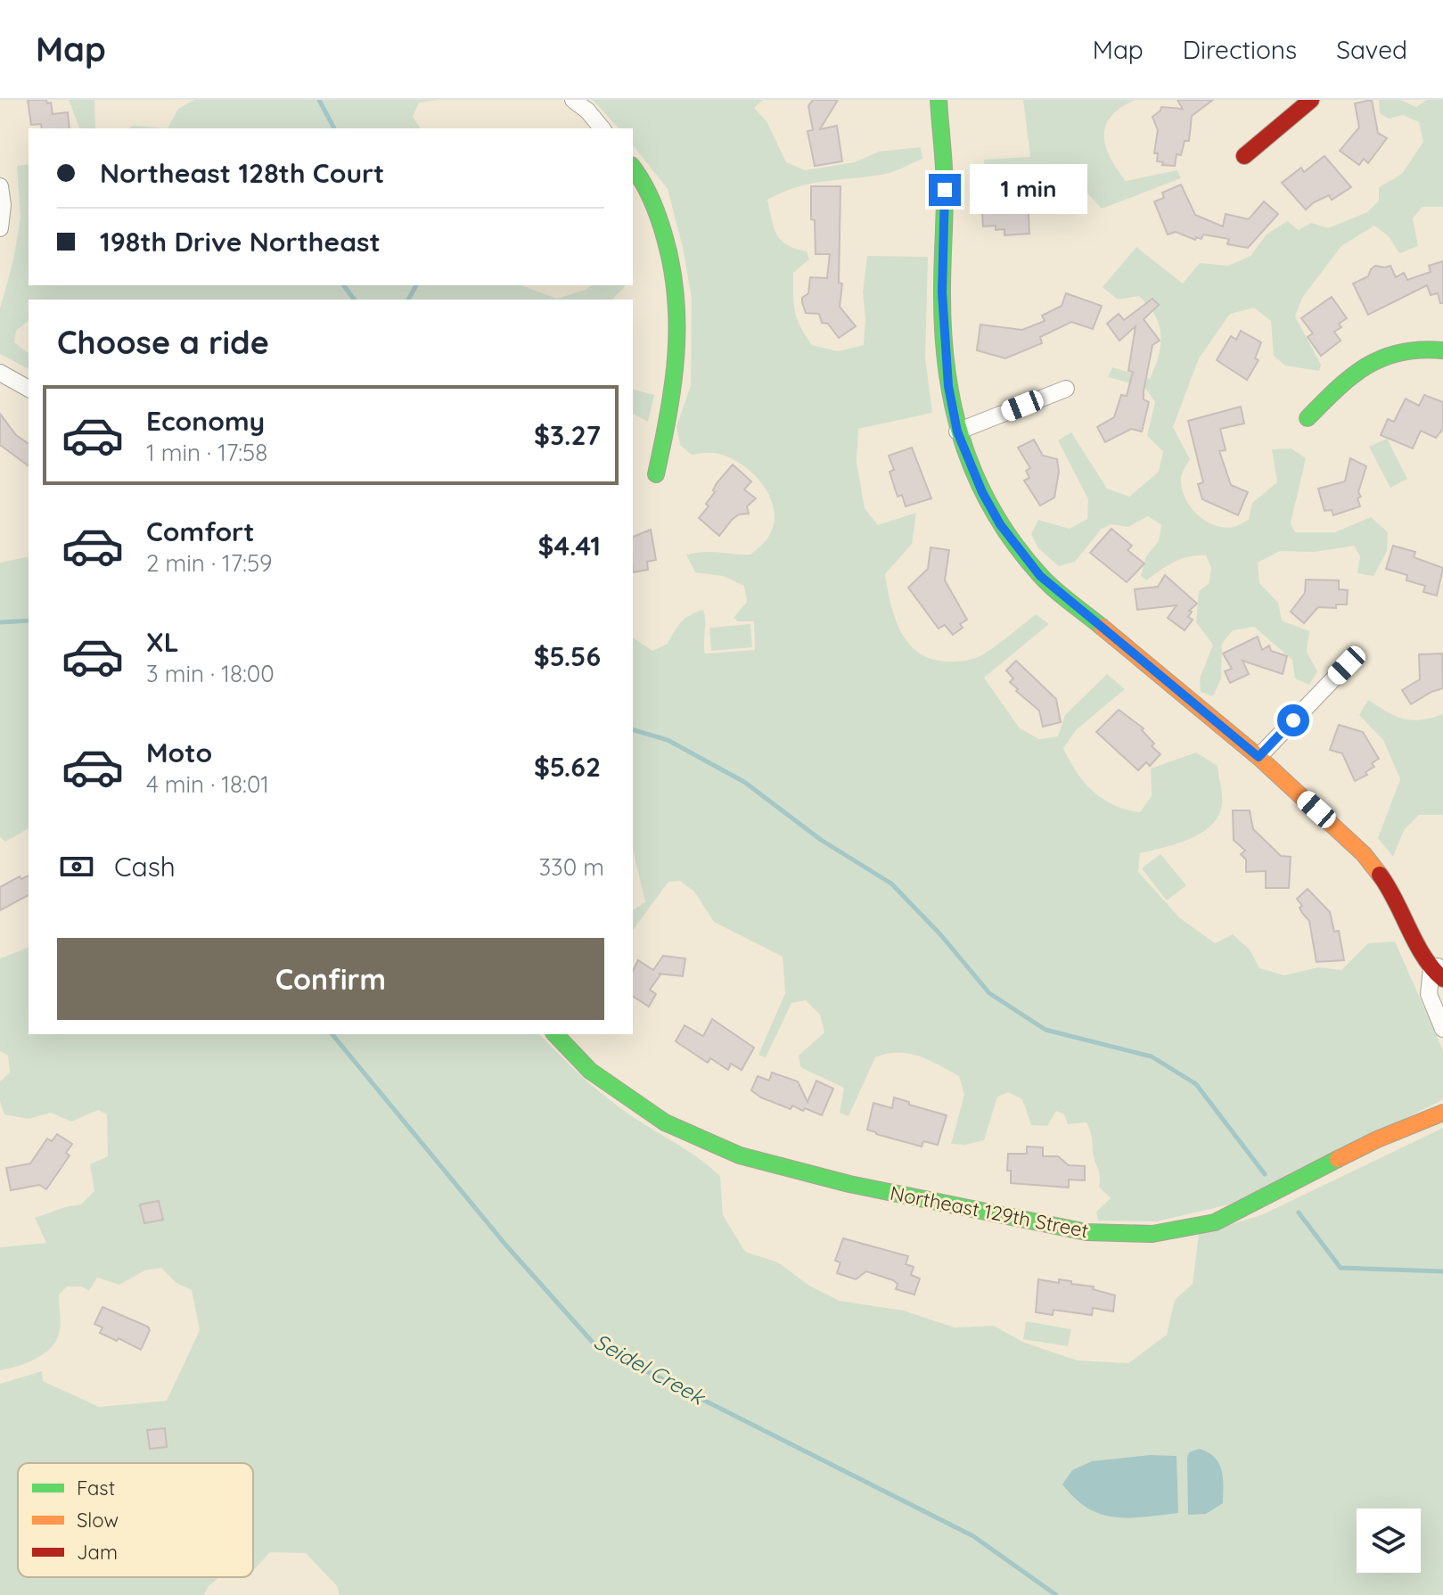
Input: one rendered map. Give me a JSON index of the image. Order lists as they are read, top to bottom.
{
  "streets": {
    "street": ["Northeast 129th Street"]
  },
  "water": ["Seidel Creek"],
  "legend": ["Fast", "Slow", "Jam"],
  "page": {
    "header": "Map",
    "nav": ["Map", "Directions", "Saved"],
    "banner": ["Northeast 128th Court", "198th Drive Northeast"],
    "bubble": "1 min",
    "heading": "Choose a ride",
    "list": [
      {
        "name": "Economy",
        "note": "1 min · 17:58",
        "value": "$3.27"
      },
      {
        "name": "Comfort",
        "note": "2 min · 17:59",
        "value": "$4.41"
      },
      {
        "name": "XL",
        "note": "3 min · 18:00",
        "value": "$5.56"
      },
      {
        "name": "Moto",
        "note": "4 min · 18:01",
        "value": "$5.62"
      }
    ],
    "pay": ["Cash", "330 m"],
    "buttons": "Confirm"
  }
}
